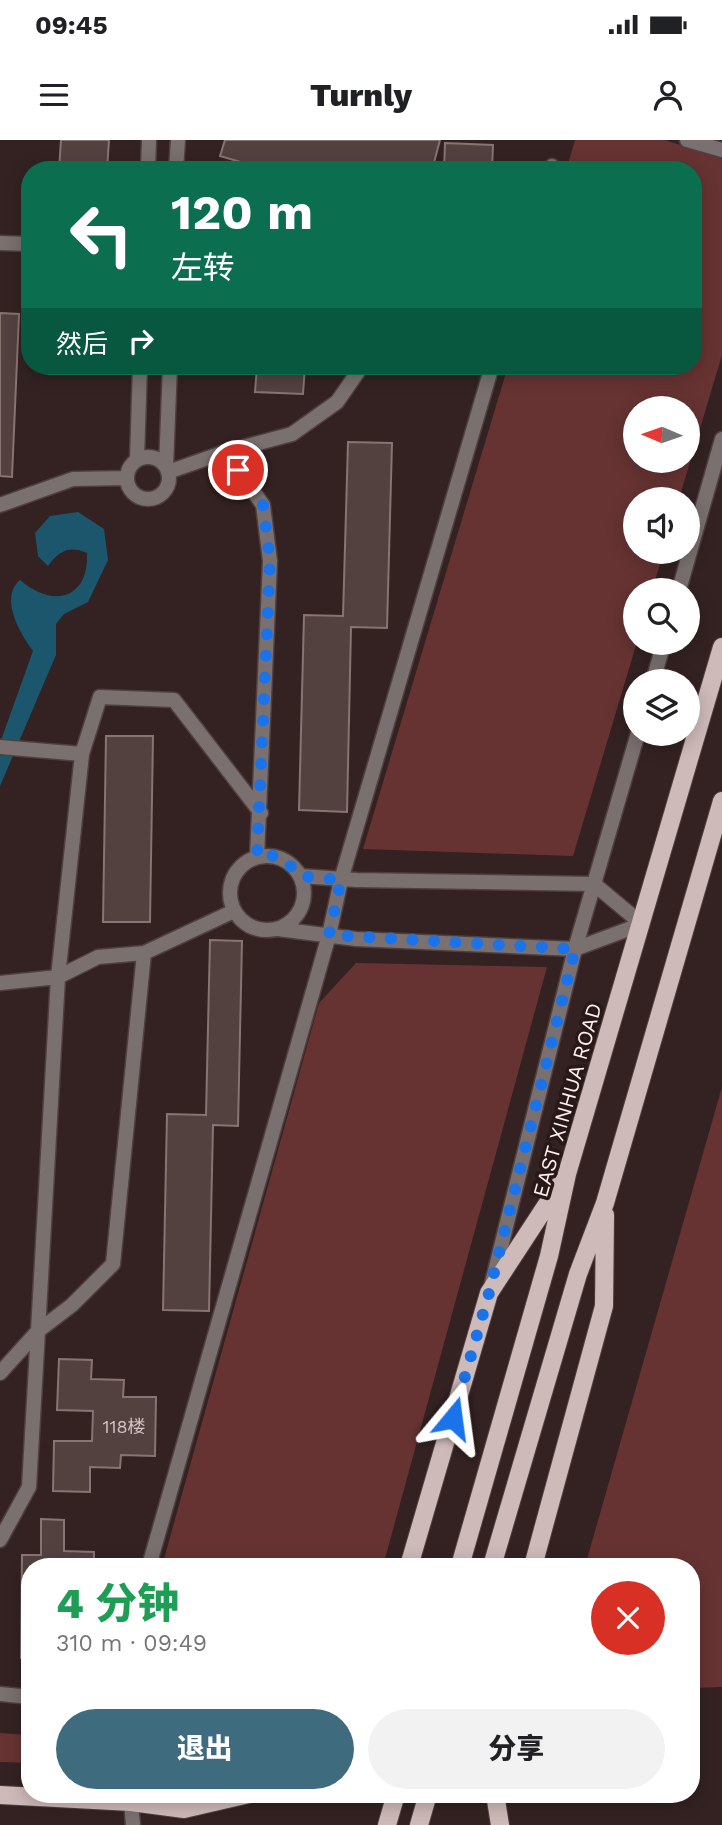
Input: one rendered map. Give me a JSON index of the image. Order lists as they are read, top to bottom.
{
  "streets": {
    "main road": ["EAST XINHUA ROAD"]
  },
  "house_numbers": ["118楼"],
  "north": "left",
  "page": {
    "status": "09:45",
    "header": "Turnly",
    "turn": ["120 m", "左转"],
    "then": "然后",
    "heading": ["4 分钟", "310 m · 09:49"],
    "buttons": ["退出", "分享"]
  }
}
